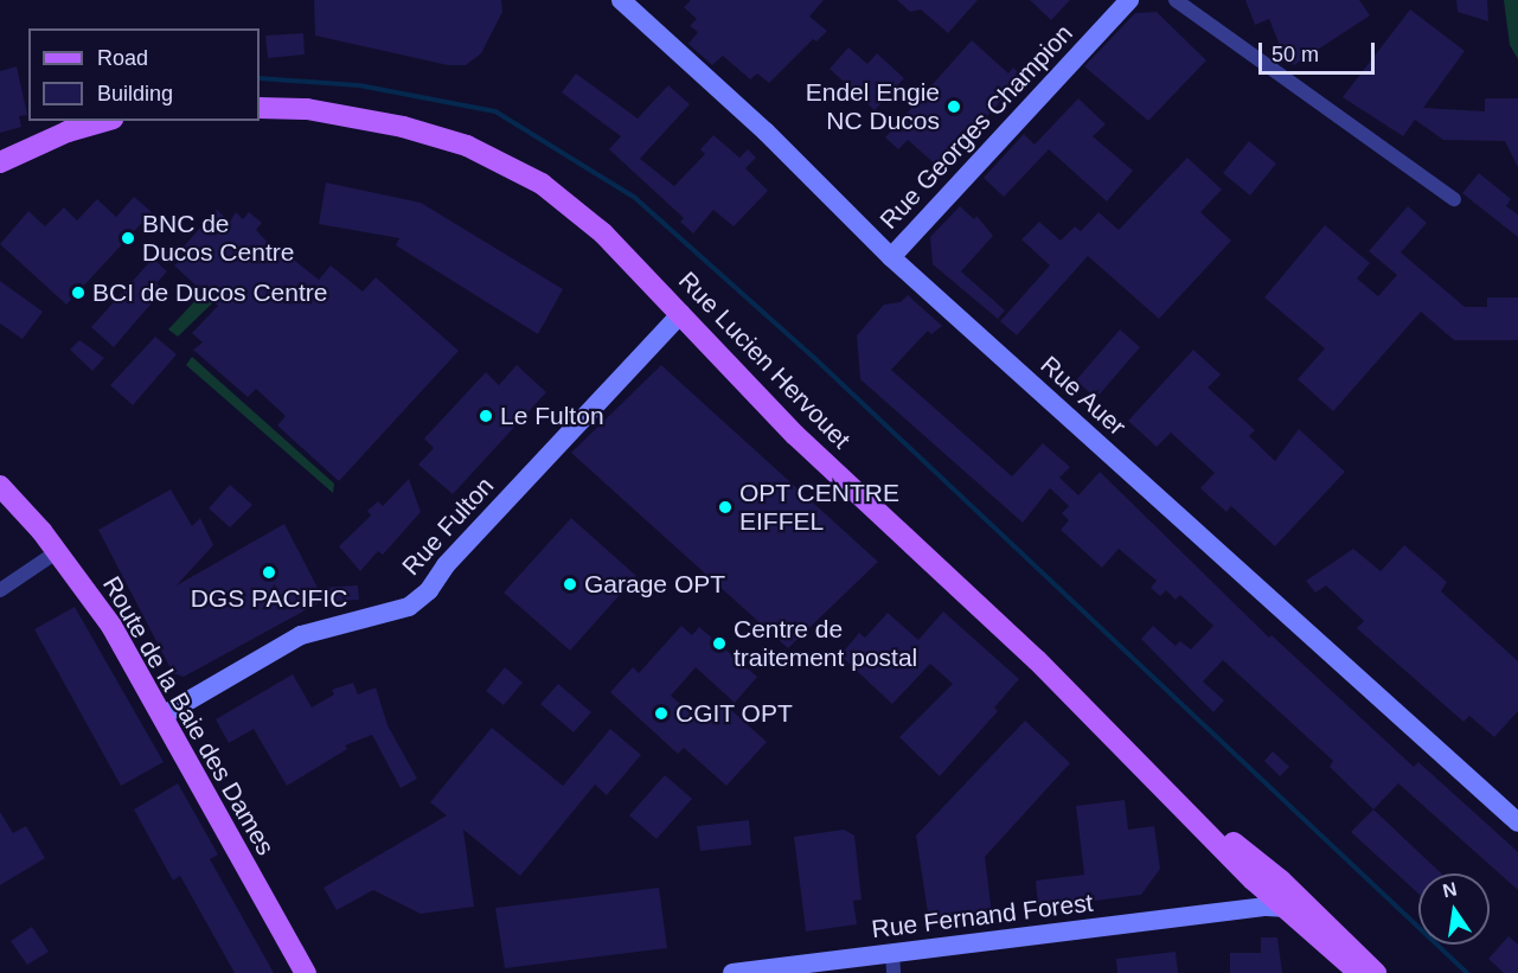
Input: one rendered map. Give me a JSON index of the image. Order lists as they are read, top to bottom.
{
  "streets": {
    "main road": ["Rue Lucien Hervouet", "Route de la Baie des Dames", "Rue Fernand Forest"],
    "street": ["Rue Georges Champion", "Rue Auer", "Rue Fulton"]
  },
  "crossings": [
    ["Rue Georges Champion", "Rue Auer"],
    ["Rue Lucien Hervouet", "Rue Fulton"],
    ["Rue Lucien Hervouet", "Rue Fernand Forest"],
    ["Rue Fulton", "Route de la Baie des Dames"]
  ],
  "places": [
    "Endel Engie NC Ducos",
    "BNC de Ducos Centre",
    "BCI de Ducos Centre",
    "Le Fulton",
    "OPT CENTRE EIFFEL",
    "DGS PACIFIC",
    "Garage OPT",
    "Centre de traitement postal",
    "CGIT OPT"
  ],
  "legend": ["Road", "Building"],
  "scale_bar": "50 m",
  "north": "top"
}
